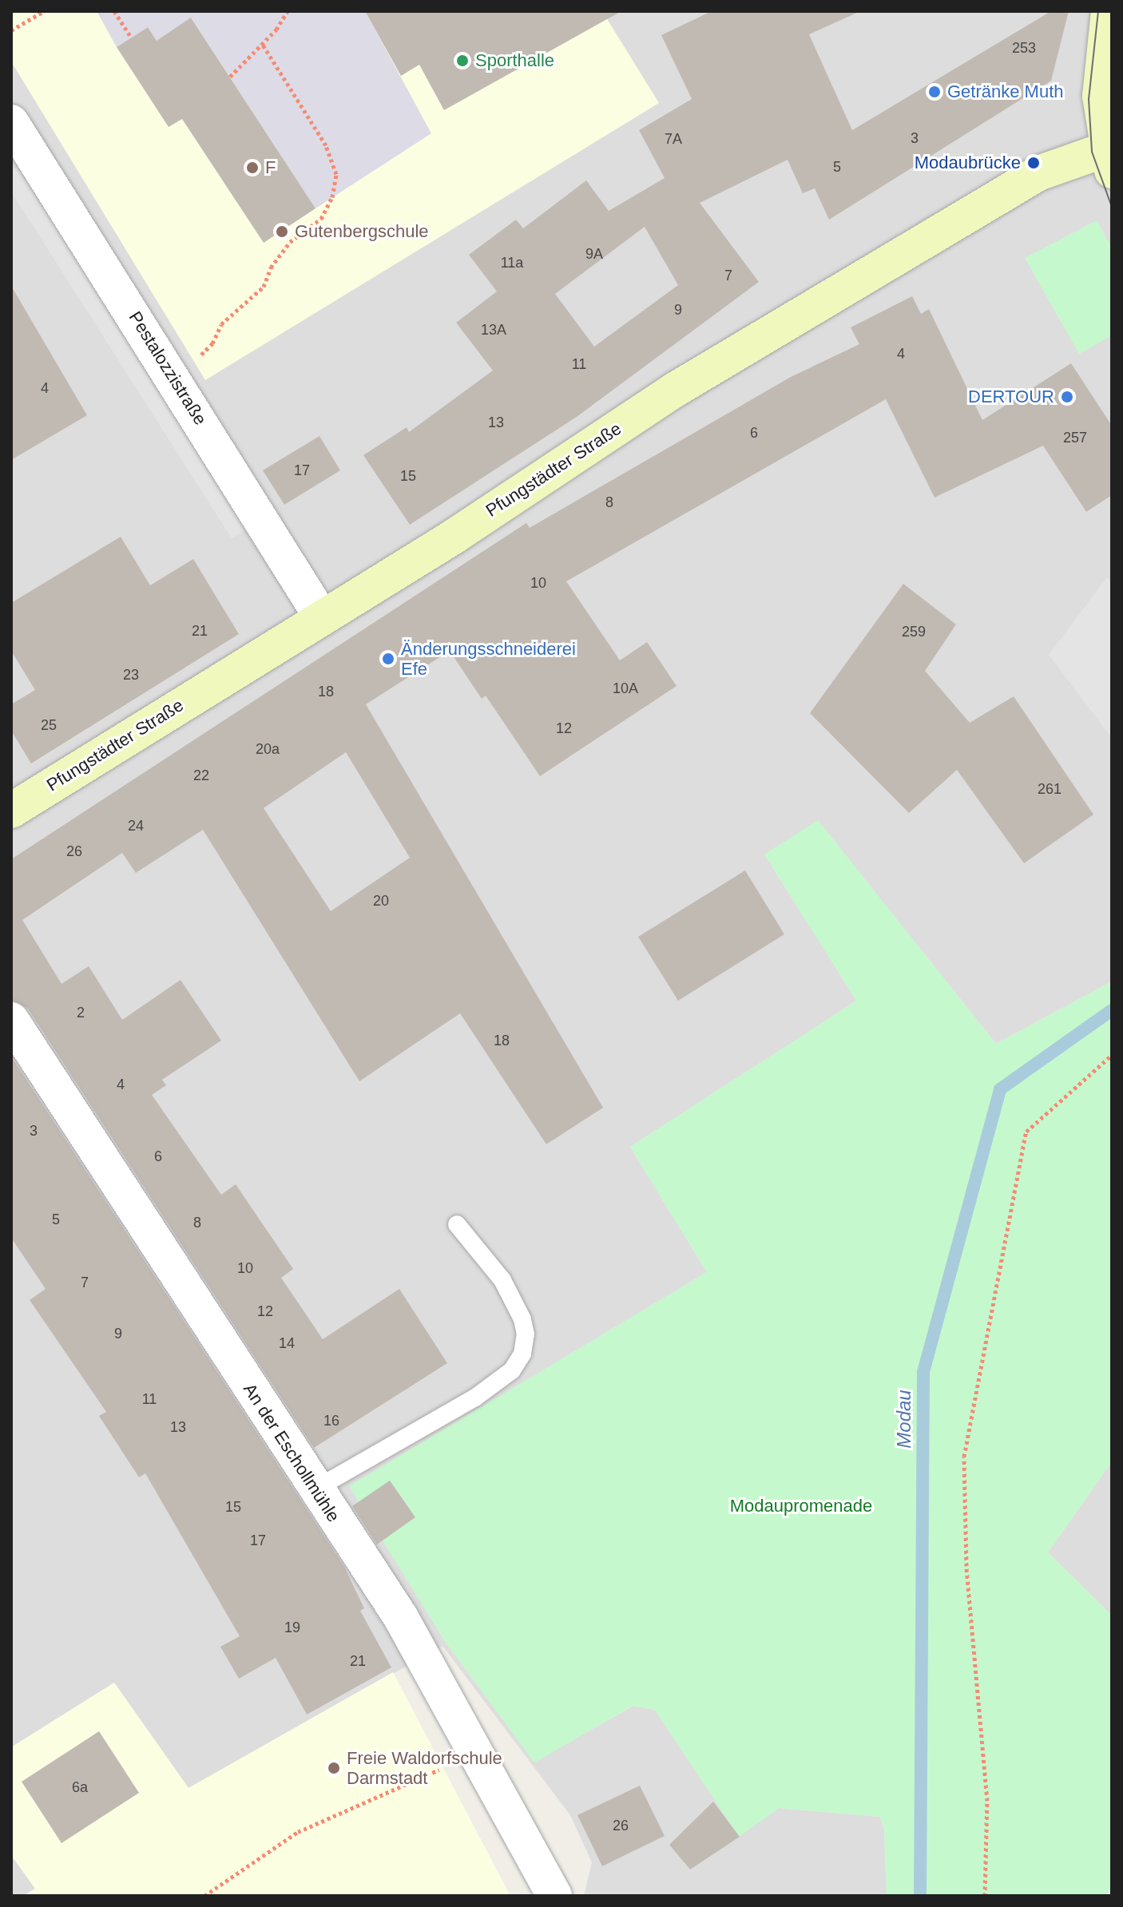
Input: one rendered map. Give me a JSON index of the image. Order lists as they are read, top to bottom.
{
  "streets": {
    "street": ["Pestalozzistraße", "Pfungstädter Straße", "An der Eschollmühle"]
  },
  "crossings": [
    ["Pestalozzistraße", "Pfungstädter Straße"]
  ],
  "water": ["Modau"],
  "parks": ["Modaupromenade"],
  "places": [
    "Sporthalle",
    "Getränke Muth",
    "Modaubrücke",
    "F",
    "Gutenbergschule",
    "DERTOUR",
    "Änderungsschneiderei Efe",
    "Freie Waldorfschule Darmstadt"
  ],
  "house_numbers": [
    "253",
    "3",
    "7A",
    "5",
    "9A",
    "11a",
    "7",
    "9",
    "13A",
    "4",
    "11",
    "4",
    "13",
    "6",
    "257",
    "17",
    "15",
    "8",
    "10",
    "21",
    "259",
    "23",
    "10A",
    "18",
    "25",
    "12",
    "20a",
    "22",
    "261",
    "24",
    "26",
    "20",
    "2",
    "18",
    "4",
    "3",
    "6",
    "5",
    "8",
    "10",
    "7",
    "12",
    "9",
    "14",
    "11",
    "16",
    "13",
    "15",
    "17",
    "19",
    "21",
    "6a",
    "26"
  ]
}
